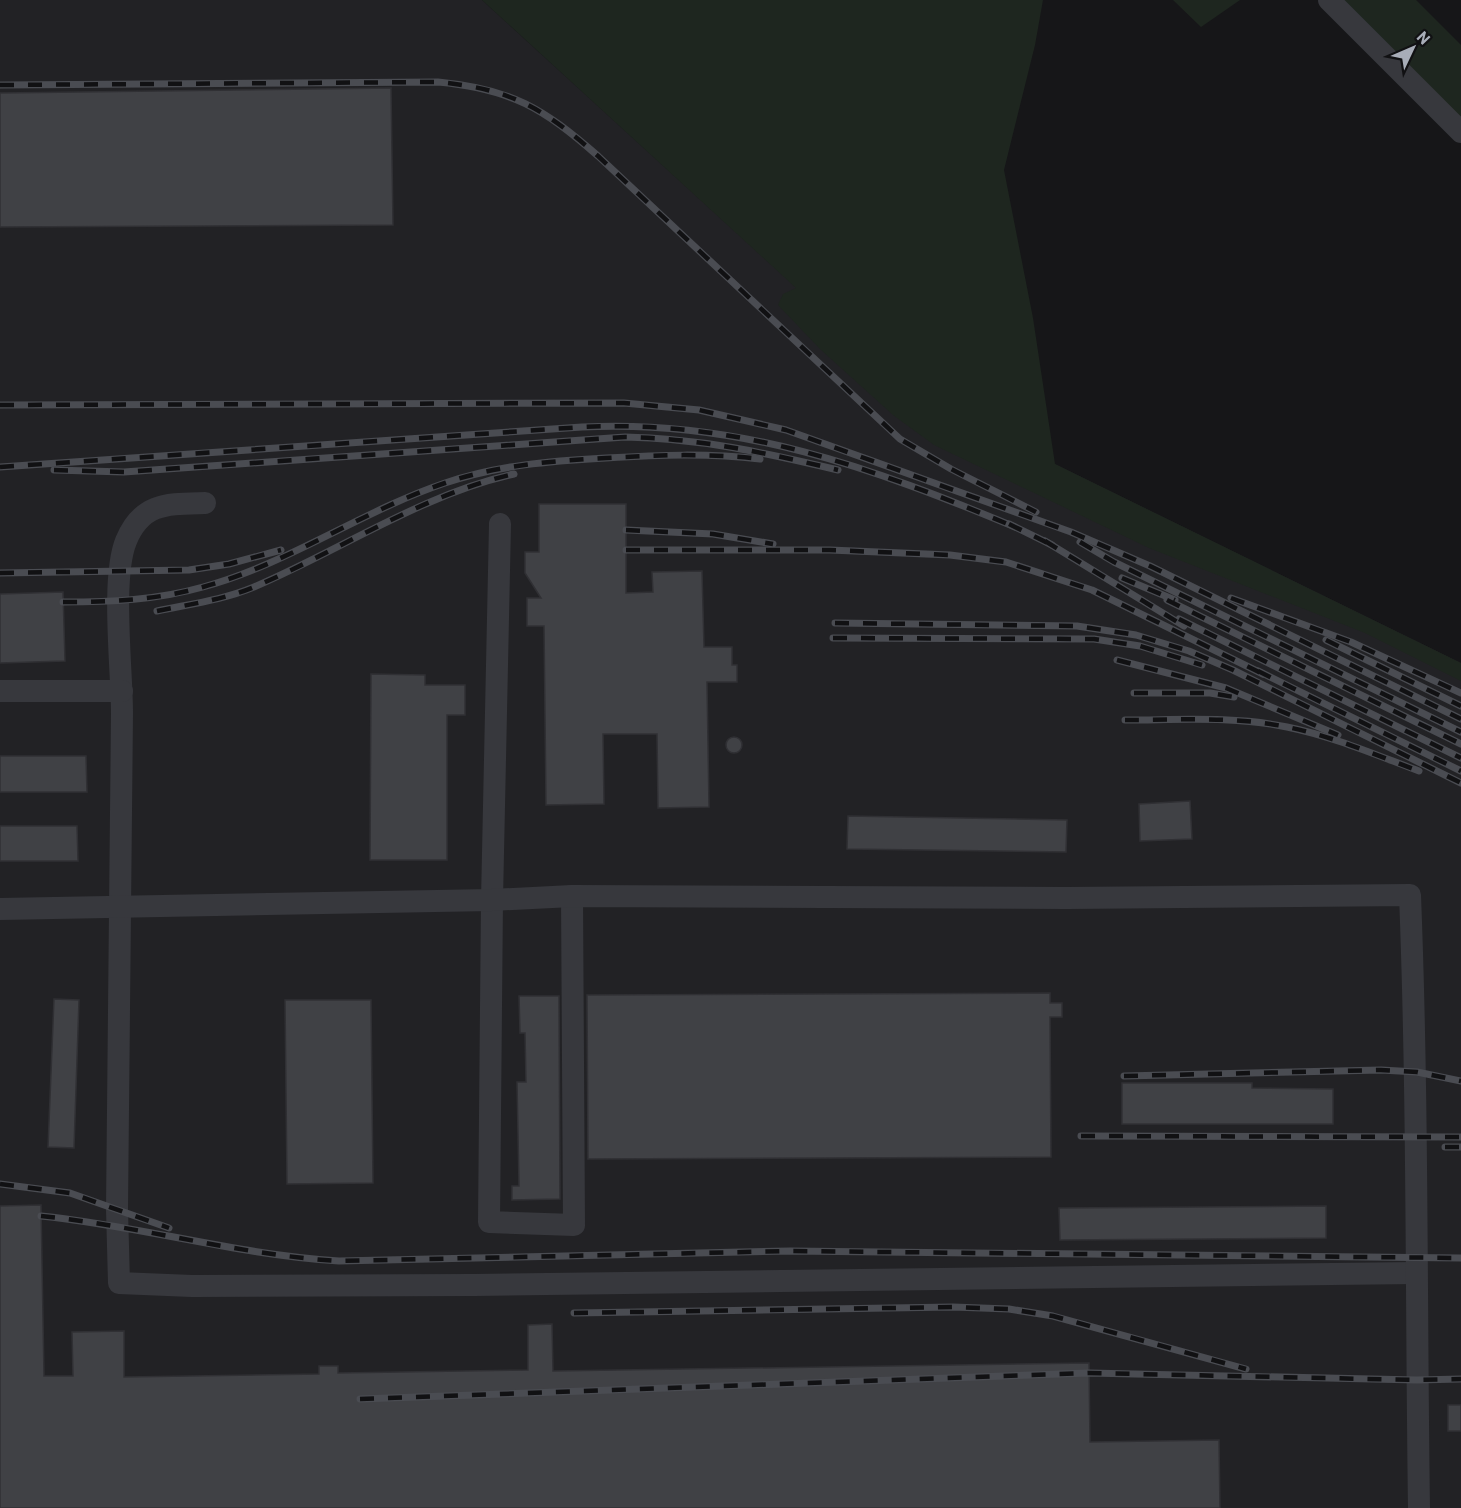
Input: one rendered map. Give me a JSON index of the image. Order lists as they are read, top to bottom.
{
  "north": "top right"
}
